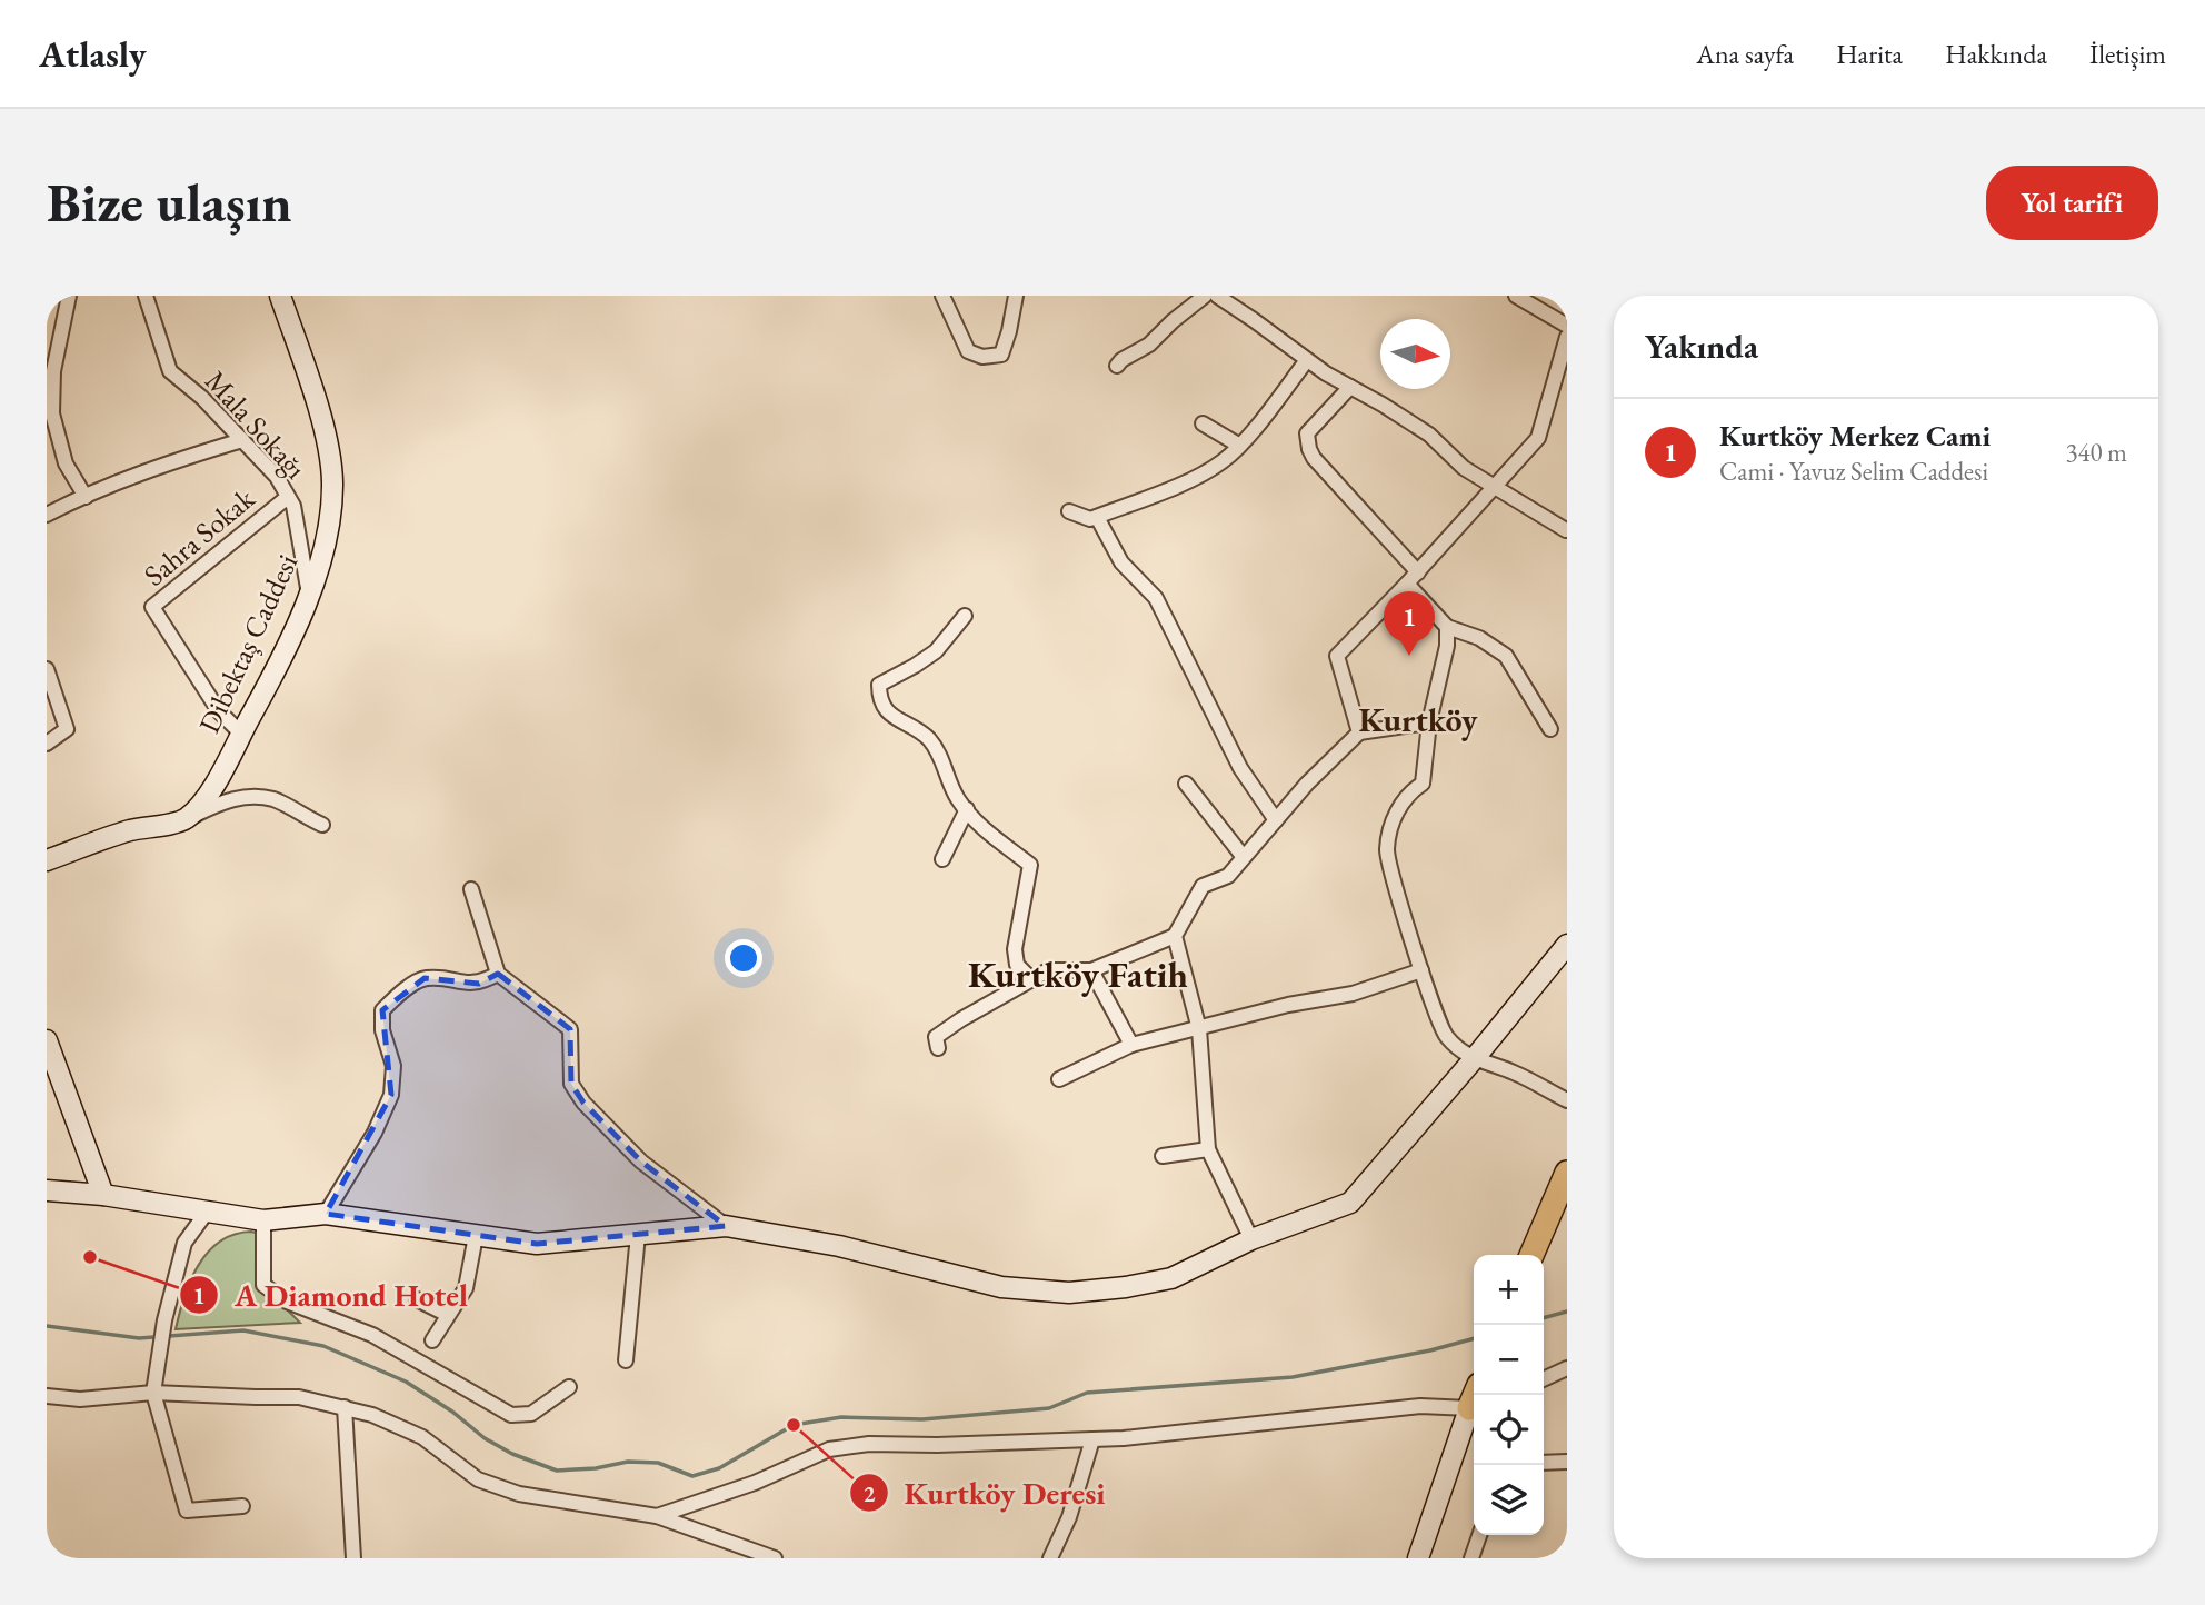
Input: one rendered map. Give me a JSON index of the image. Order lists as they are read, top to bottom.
{
  "streets": {
    "street": ["Mala Sokağı", "Sahra Sokak", "Dibektaş Caddesi"]
  },
  "crossings": [
    ["Mala Sokağı", "Sahra Sokak"],
    ["Mala Sokağı", "Dibektaş Caddesi"],
    ["Sahra Sokak", "Dibektaş Caddesi"]
  ],
  "districts": ["Kurtköy", "Kurtköy Fatih"],
  "places": ["A Diamond Hotel", "Kurtköy Deresi"],
  "north": "right",
  "page": {
    "header": "Atlasly",
    "nav": [
      "Ana sayfa",
      "Harita",
      "Hakkında",
      "İletişim"
    ],
    "buttons": "Yol tarifi",
    "title": "Bize ulaşın",
    "heading": "Yakında",
    "list": [
      {
        "mark": "1",
        "name": "Kurtköy Merkez Cami",
        "note": "Cami · Yavuz Selim Caddesi",
        "value": "340 m"
      }
    ],
    "pins": "1",
    "map_buttons": ["+", "−"]
  }
}
